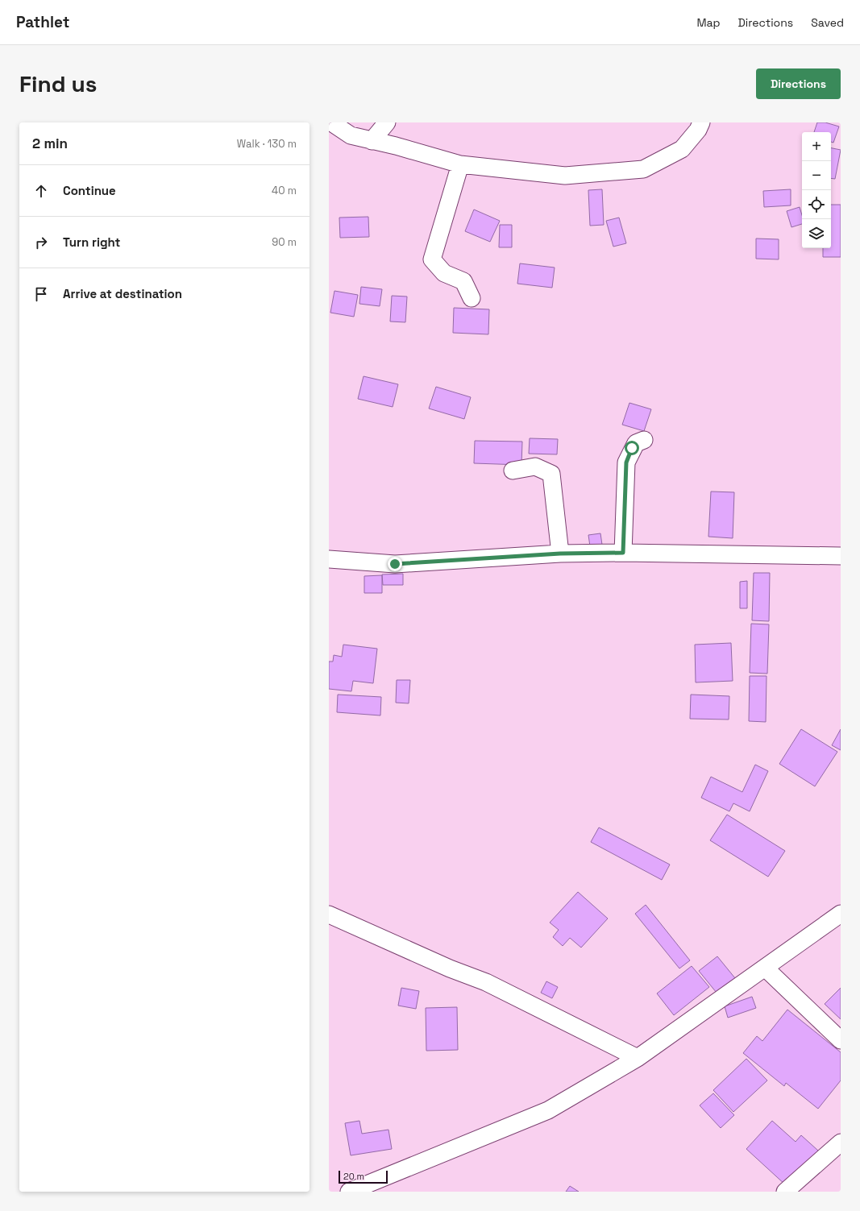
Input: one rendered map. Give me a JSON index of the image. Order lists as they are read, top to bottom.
{
  "scale_bar": "20 m",
  "page": {
    "header": "Pathlet",
    "nav": ["Map", "Directions", "Saved"],
    "buttons": "Directions",
    "title": "Find us",
    "heading": ["2 min", "Walk · 130 m"],
    "map_buttons": ["+", "−"],
    "list": [
      ["Continue", "40 m"],
      ["Turn right", "90 m"],
      "Arrive at destination"
    ],
    "scale": "20 m"
  }
}
